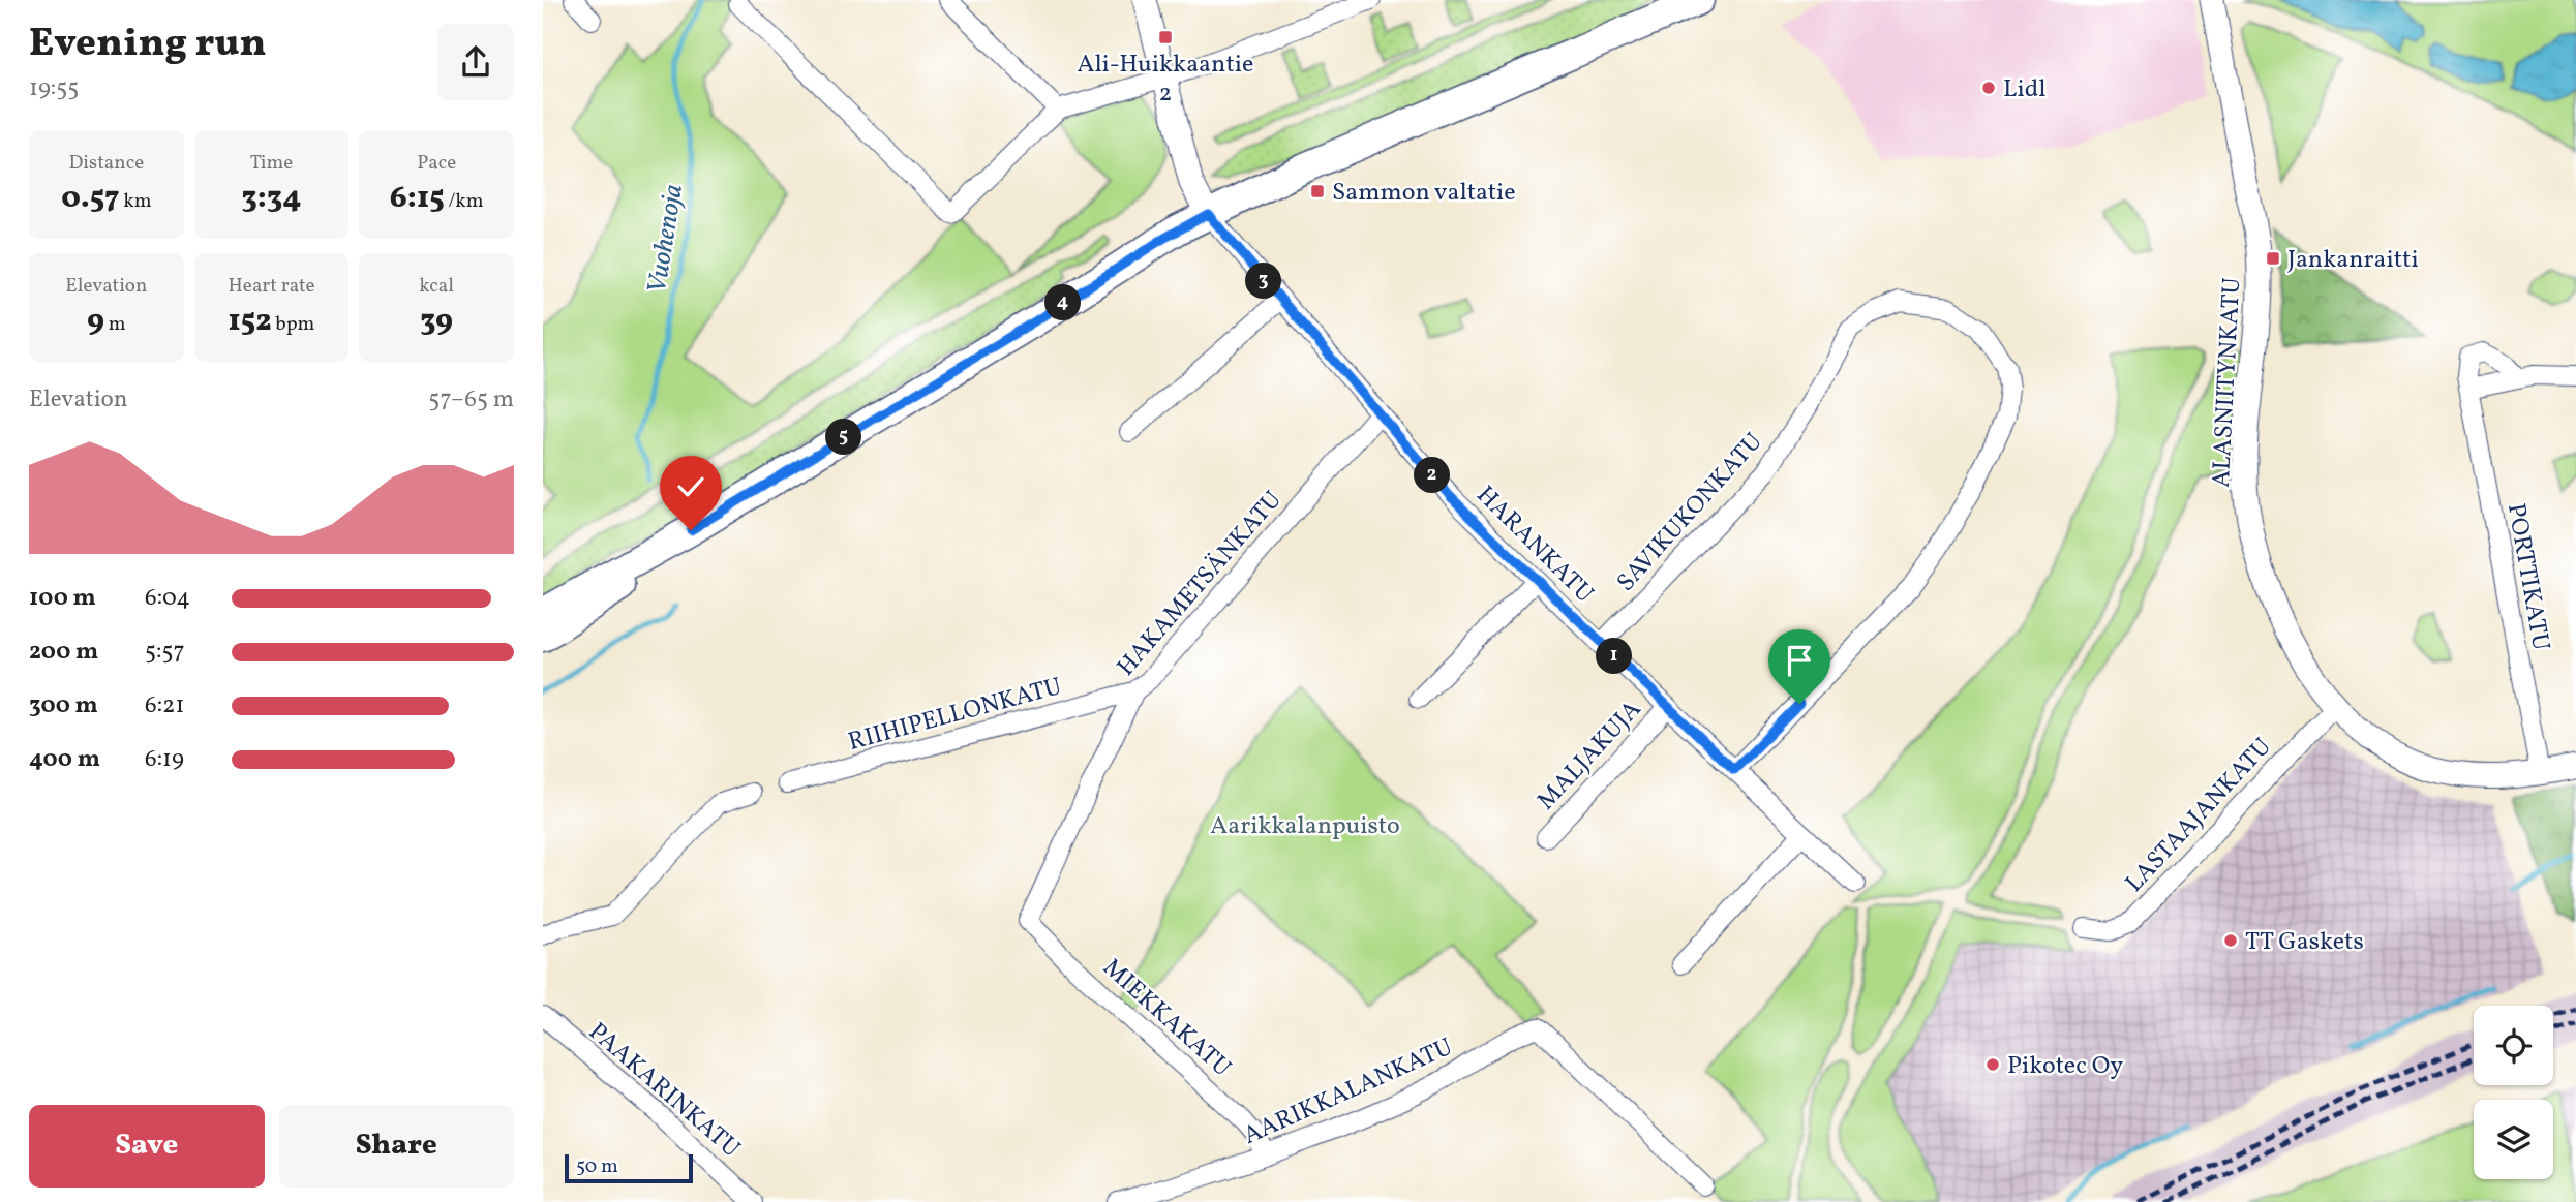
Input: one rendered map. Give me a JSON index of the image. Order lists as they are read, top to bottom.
{
  "streets": {
    "street": [
      "ALASNIITYNKATU",
      "SAVIKUKONKATU",
      "HARANKATU",
      "PORTTIKATU",
      "HAKAMETSÄNKATU",
      "RIIHIPELLONKATU",
      "MALJAKUJA",
      "LASTAAJANKATU",
      "MIEKKAKATU",
      "PAAKARINKATU",
      "AARIKKALANKATU"
    ]
  },
  "crossings": [
    ["ALASNIITYNKATU", "PORTTIKATU"],
    ["ALASNIITYNKATU", "LASTAAJANKATU"],
    ["SAVIKUKONKATU", "HARANKATU"],
    ["HARANKATU", "HAKAMETSÄNKATU"],
    ["HARANKATU", "MALJAKUJA"],
    ["HAKAMETSÄNKATU", "RIIHIPELLONKATU"],
    ["HAKAMETSÄNKATU", "MIEKKAKATU"],
    ["MIEKKAKATU", "AARIKKALANKATU"]
  ],
  "water": ["Vuohenoja"],
  "parks": ["Aarikkalanpuisto"],
  "places": {
    "transit": ["Ali-Huikkaantie 2", "Sammon valtatie", "Jankanraitti"],
    "other": ["Lidl", "TT Gaskets", "Pikotec Oy"]
  },
  "scale_bar": "50 m",
  "page": {
    "heading": ["Evening run", "19:55"],
    "stats": [
      ["Distance", "0.57 km"],
      ["Time", "3:34"],
      ["Pace", "6:15 /km"],
      ["Elevation", "9 m"],
      ["Heart rate", "152 bpm"],
      ["kcal", "39"]
    ],
    "pins": [
      "3",
      "4",
      "5",
      "2",
      "1"
    ],
    "chart": ["Elevation", "57–65 m"],
    "list": [
      {
        "name": "100 m",
        "note": "6:04"
      },
      {
        "name": "200 m",
        "note": "5:57"
      },
      {
        "name": "300 m",
        "note": "6:21"
      },
      {
        "name": "400 m",
        "note": "6:19"
      }
    ],
    "buttons": ["Save", "Share"],
    "scale": "50 m"
  }
}
